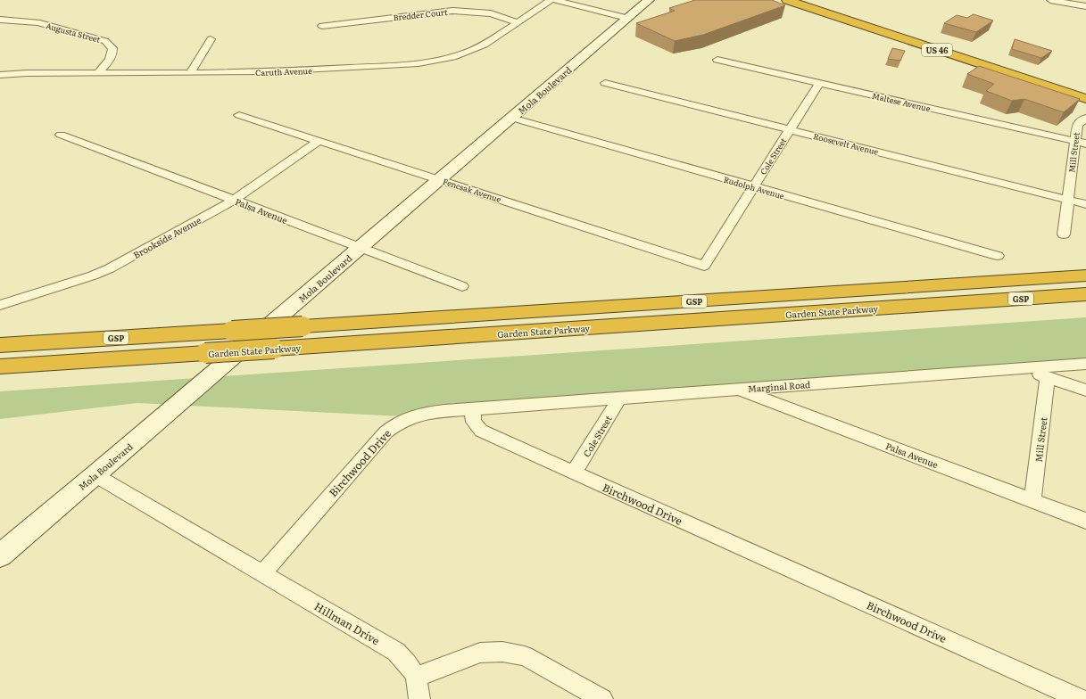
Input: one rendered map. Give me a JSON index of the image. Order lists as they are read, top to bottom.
{
  "streets": {
    "highway": ["US 46", "GSP", "Garden State Parkway"],
    "street": [
      "Bredder Court",
      "Augusta Street",
      "Caruth Avenue",
      "Mola Boulevard",
      "Maltese Avenue",
      "Roosevelt Avenue",
      "Mill Street",
      "Cole Street",
      "Rudolph Avenue",
      "Fencsak Avenue",
      "Palsa Avenue",
      "Brookside Avenue",
      "Marginal Road",
      "Birchwood Drive",
      "Hillman Drive"
    ]
  },
  "crossings": [
    ["Bredder Court", "Caruth Avenue"],
    ["Augusta Street", "Caruth Avenue"],
    ["Mola Boulevard", "Rudolph Avenue"],
    ["Mola Boulevard", "Fencsak Avenue"],
    ["Mola Boulevard", "Palsa Avenue"],
    ["Mola Boulevard", "Hillman Drive"],
    ["Maltese Avenue", "Mill Street"],
    ["Maltese Avenue", "Cole Street"],
    ["Roosevelt Avenue", "Mill Street"],
    ["Roosevelt Avenue", "Cole Street"],
    ["Mill Street", "Palsa Avenue"],
    ["Cole Street", "Rudolph Avenue"],
    ["Cole Street", "Fencsak Avenue"],
    ["Cole Street", "Marginal Road"],
    ["Cole Street", "Birchwood Drive"],
    ["Fencsak Avenue", "Brookside Avenue"],
    ["Palsa Avenue", "Brookside Avenue"],
    ["Palsa Avenue", "Marginal Road"],
    ["Marginal Road", "Birchwood Drive"],
    ["Birchwood Drive", "Hillman Drive"]
  ]
}
